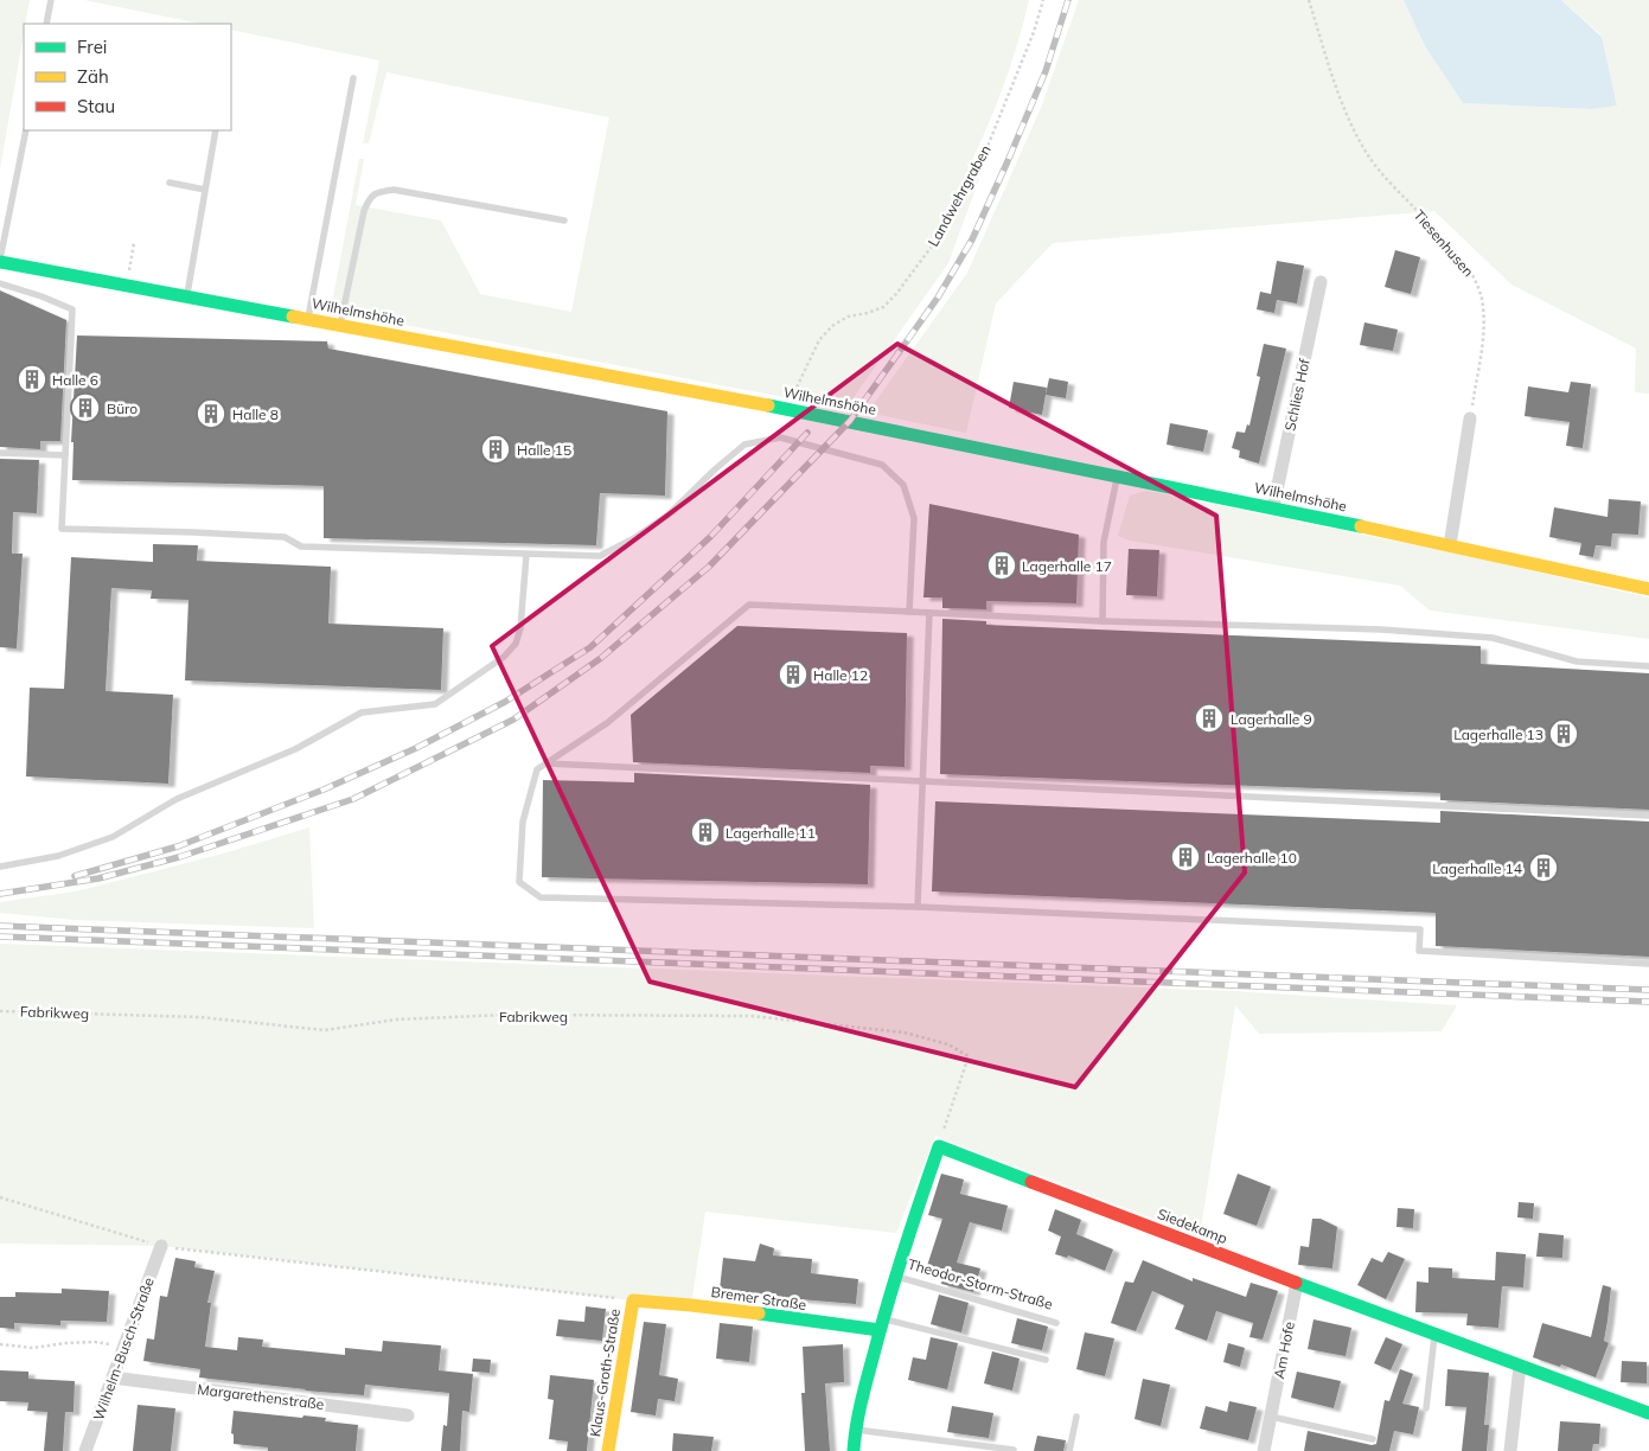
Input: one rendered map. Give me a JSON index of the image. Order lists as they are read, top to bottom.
{
  "streets": {
    "street": [
      "Wilhelmshöhe",
      "Schlies Hof",
      "Siedekamp",
      "Theodor-Storm-Straße",
      "Bremer Straße",
      "Wilhelm-Busch-Straße",
      "Am Hofe",
      "Klaus-Groth-Straße",
      "Margarethenstraße"
    ],
    "path": ["Landwehrgraben", "Tiesenhusen", "Fabrikweg"]
  },
  "crossings": [
    ["Landwehrgraben", "Wilhelmshöhe"],
    ["Wilhelmshöhe", "Schlies Hof"],
    ["Fabrikweg", "Siedekamp"],
    ["Fabrikweg", "Theodor-Storm-Straße"],
    ["Siedekamp", "Theodor-Storm-Straße"],
    ["Siedekamp", "Am Hofe"],
    ["Theodor-Storm-Straße", "Bremer Straße"],
    ["Bremer Straße", "Klaus-Groth-Straße"],
    ["Wilhelm-Busch-Straße", "Margarethenstraße"]
  ],
  "places": {
    "building": [
      "Halle 6",
      "Büro",
      "Halle 8",
      "Halle 15",
      "Lagerhalle 17",
      "Halle 12",
      "Lagerhalle 9",
      "Lagerhalle 13",
      "Lagerhalle 11",
      "Lagerhalle 10",
      "Lagerhalle 14"
    ]
  },
  "legend": ["Frei", "Zäh", "Stau"]
}
